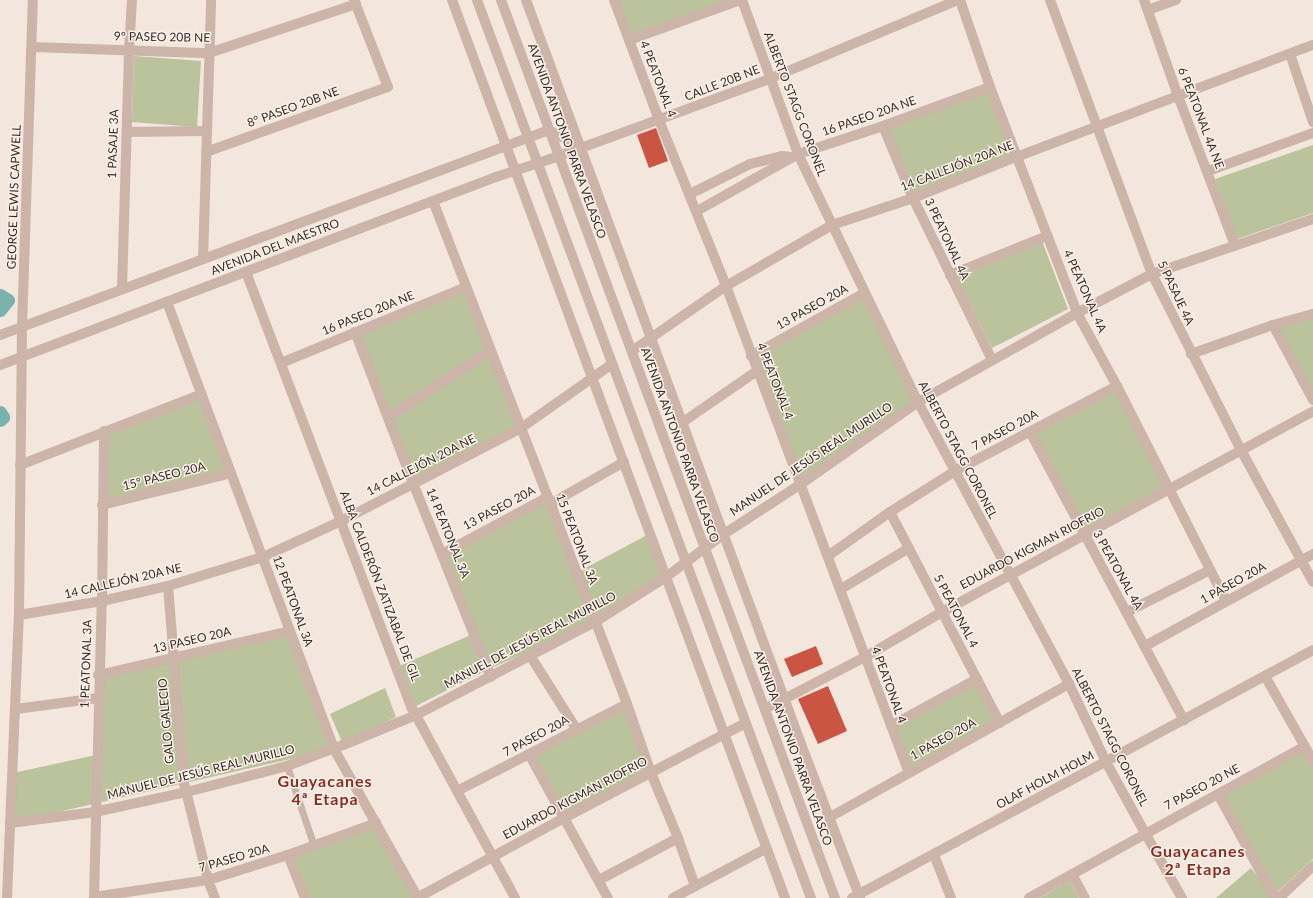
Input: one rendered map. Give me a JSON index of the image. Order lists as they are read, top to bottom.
{
  "streets": {
    "street": [
      "9° PASEO 20B NE",
      "4 PEATONAL 4",
      "CALLE 20B NE",
      "ALBERTO STAGG CORONEL",
      "8° PASEO 20B NE",
      "16 PASEO 20A NE",
      "6 PEATONAL 4A NE",
      "AVENIDA ANTONIO PARRA VELASCO",
      "1 PASAJE 3A",
      "14 CALLEJÓN 20A NE",
      "GEORGE LEWIS CAPWELL",
      "3 PEATONAL 4A",
      "AVENIDA DEL MAESTRO",
      "4 PEATONAL 4A",
      "5 PASAJE 4A",
      "13 PASEO 20A",
      "7 PASEO 20A",
      "MANUEL DE JESÚS REAL MURILLO",
      "15° PASEO 20A",
      "14 PEATONAL 3A",
      "15 PEATONAL 3A",
      "EDUARDO KIGMAN RIOFRIO",
      "1 PASEO 20A",
      "ALBA CALDERÓN ZATIZABAL DE GIL",
      "12 PEATONAL 3A",
      "5 PEATONAL 4",
      "1 PEATONAL 3A",
      "GALO GALECIO",
      "OLAF HOLM HOLM",
      "7 PASEO 20 NE"
    ]
  },
  "crossings": [
    ["9° PASEO 20B NE", "8° PASEO 20B NE"],
    ["9° PASEO 20B NE", "1 PASAJE 3A"],
    ["9° PASEO 20B NE", "GEORGE LEWIS CAPWELL"],
    ["4 PEATONAL 4", "CALLE 20B NE"],
    ["4 PEATONAL 4", "16 PASEO 20A NE"],
    ["4 PEATONAL 4", "14 CALLEJÓN 20A NE"],
    ["4 PEATONAL 4", "13 PASEO 20A"],
    ["4 PEATONAL 4", "7 PASEO 20A"],
    ["4 PEATONAL 4", "MANUEL DE JESÚS REAL MURILLO"],
    ["4 PEATONAL 4", "EDUARDO KIGMAN RIOFRIO"],
    ["4 PEATONAL 4", "1 PASEO 20A"],
    ["CALLE 20B NE", "ALBERTO STAGG CORONEL"],
    ["CALLE 20B NE", "AVENIDA ANTONIO PARRA VELASCO"],
    ["CALLE 20B NE", "AVENIDA DEL MAESTRO"],
    ["CALLE 20B NE", "4 PEATONAL 4A"],
    ["ALBERTO STAGG CORONEL", "16 PASEO 20A NE"],
    ["ALBERTO STAGG CORONEL", "14 CALLEJÓN 20A NE"],
    ["ALBERTO STAGG CORONEL", "13 PASEO 20A"],
    ["ALBERTO STAGG CORONEL", "7 PASEO 20A"],
    ["ALBERTO STAGG CORONEL", "MANUEL DE JESÚS REAL MURILLO"],
    ["ALBERTO STAGG CORONEL", "EDUARDO KIGMAN RIOFRIO"],
    ["ALBERTO STAGG CORONEL", "1 PASEO 20A"],
    ["ALBERTO STAGG CORONEL", "OLAF HOLM HOLM"],
    ["ALBERTO STAGG CORONEL", "7 PASEO 20 NE"],
    ["16 PASEO 20A NE", "3 PEATONAL 4A"],
    ["16 PASEO 20A NE", "4 PEATONAL 4A"],
    ["16 PASEO 20A NE", "14 PEATONAL 3A"],
    ["16 PASEO 20A NE", "15 PEATONAL 3A"],
    ["16 PASEO 20A NE", "ALBA CALDERÓN ZATIZABAL DE GIL"],
    ["6 PEATONAL 4A NE", "14 CALLEJÓN 20A NE"],
    ["6 PEATONAL 4A NE", "MANUEL DE JESÚS REAL MURILLO"],
    ["AVENIDA ANTONIO PARRA VELASCO", "14 CALLEJÓN 20A NE"],
    ["AVENIDA ANTONIO PARRA VELASCO", "AVENIDA DEL MAESTRO"],
    ["AVENIDA ANTONIO PARRA VELASCO", "MANUEL DE JESÚS REAL MURILLO"],
    ["AVENIDA ANTONIO PARRA VELASCO", "EDUARDO KIGMAN RIOFRIO"],
    ["AVENIDA ANTONIO PARRA VELASCO", "1 PASEO 20A"],
    ["AVENIDA ANTONIO PARRA VELASCO", "OLAF HOLM HOLM"],
    ["1 PASAJE 3A", "AVENIDA DEL MAESTRO"],
    ["14 CALLEJÓN 20A NE", "GEORGE LEWIS CAPWELL"],
    ["14 CALLEJÓN 20A NE", "3 PEATONAL 4A"],
    ["14 CALLEJÓN 20A NE", "4 PEATONAL 4A"],
    ["14 CALLEJÓN 20A NE", "5 PASAJE 4A"],
    ["14 CALLEJÓN 20A NE", "14 PEATONAL 3A"],
    ["14 CALLEJÓN 20A NE", "15 PEATONAL 3A"],
    ["14 CALLEJÓN 20A NE", "ALBA CALDERÓN ZATIZABAL DE GIL"],
    ["14 CALLEJÓN 20A NE", "12 PEATONAL 3A"],
    ["14 CALLEJÓN 20A NE", "1 PEATONAL 3A"],
    ["14 CALLEJÓN 20A NE", "GALO GALECIO"],
    ["GEORGE LEWIS CAPWELL", "AVENIDA DEL MAESTRO"],
    ["GEORGE LEWIS CAPWELL", "MANUEL DE JESÚS REAL MURILLO"],
    ["3 PEATONAL 4A", "7 PASEO 20A"],
    ["3 PEATONAL 4A", "MANUEL DE JESÚS REAL MURILLO"],
    ["3 PEATONAL 4A", "EDUARDO KIGMAN RIOFRIO"],
    ["3 PEATONAL 4A", "1 PASEO 20A"],
    ["3 PEATONAL 4A", "OLAF HOLM HOLM"],
    ["AVENIDA DEL MAESTRO", "15 PEATONAL 3A"],
    ["AVENIDA DEL MAESTRO", "ALBA CALDERÓN ZATIZABAL DE GIL"],
    ["AVENIDA DEL MAESTRO", "12 PEATONAL 3A"],
    ["4 PEATONAL 4A", "7 PASEO 20A"],
    ["4 PEATONAL 4A", "MANUEL DE JESÚS REAL MURILLO"],
    ["4 PEATONAL 4A", "EDUARDO KIGMAN RIOFRIO"],
    ["4 PEATONAL 4A", "1 PASEO 20A"],
    ["5 PASAJE 4A", "MANUEL DE JESÚS REAL MURILLO"],
    ["5 PASAJE 4A", "EDUARDO KIGMAN RIOFRIO"],
    ["5 PASAJE 4A", "1 PASEO 20A"],
    ["13 PASEO 20A", "14 PEATONAL 3A"],
    ["13 PASEO 20A", "15 PEATONAL 3A"],
    ["13 PASEO 20A", "12 PEATONAL 3A"],
    ["13 PASEO 20A", "1 PEATONAL 3A"],
    ["13 PASEO 20A", "GALO GALECIO"],
    ["7 PASEO 20A", "15 PEATONAL 3A"],
    ["7 PASEO 20A", "ALBA CALDERÓN ZATIZABAL DE GIL"],
    ["7 PASEO 20A", "12 PEATONAL 3A"],
    ["7 PASEO 20A", "5 PEATONAL 4"],
    ["7 PASEO 20A", "1 PEATONAL 3A"],
    ["7 PASEO 20A", "GALO GALECIO"],
    ["MANUEL DE JESÚS REAL MURILLO", "14 PEATONAL 3A"],
    ["MANUEL DE JESÚS REAL MURILLO", "15 PEATONAL 3A"],
    ["MANUEL DE JESÚS REAL MURILLO", "ALBA CALDERÓN ZATIZABAL DE GIL"],
    ["MANUEL DE JESÚS REAL MURILLO", "12 PEATONAL 3A"],
    ["MANUEL DE JESÚS REAL MURILLO", "1 PEATONAL 3A"],
    ["MANUEL DE JESÚS REAL MURILLO", "GALO GALECIO"],
    ["15° PASEO 20A", "12 PEATONAL 3A"],
    ["15° PASEO 20A", "1 PEATONAL 3A"],
    ["15 PEATONAL 3A", "EDUARDO KIGMAN RIOFRIO"],
    ["EDUARDO KIGMAN RIOFRIO", "ALBA CALDERÓN ZATIZABAL DE GIL"],
    ["EDUARDO KIGMAN RIOFRIO", "12 PEATONAL 3A"],
    ["EDUARDO KIGMAN RIOFRIO", "5 PEATONAL 4"],
    ["1 PASEO 20A", "5 PEATONAL 4"]
  ],
  "districts": ["Guayacanes 4ª Etapa", "Guayacanes 2ª Etapa"]
}
